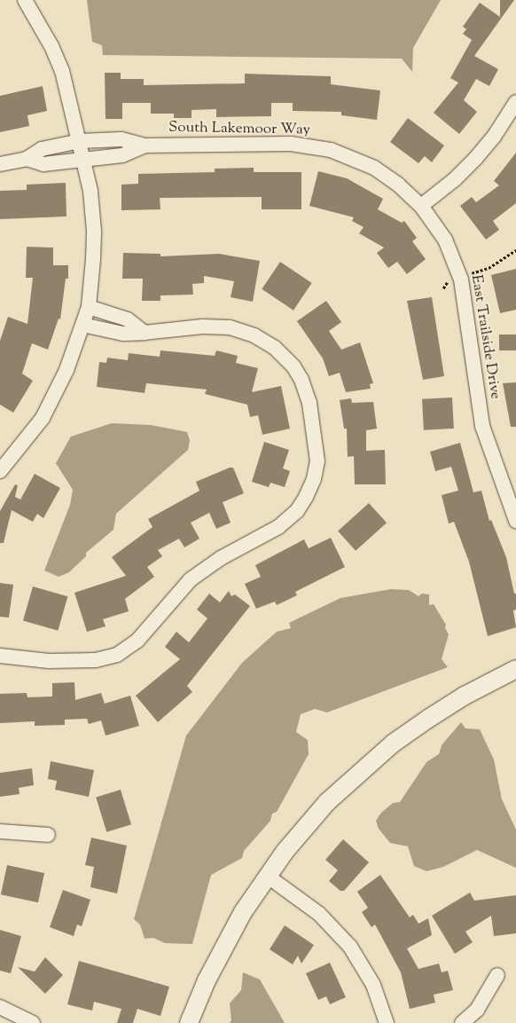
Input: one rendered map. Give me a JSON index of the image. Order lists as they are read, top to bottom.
{
  "streets": {
    "street": ["South Lakemoor Way", "East Trailside Drive"]
  },
  "crossings": [
    ["South Lakemoor Way", "East Trailside Drive"]
  ]
}
